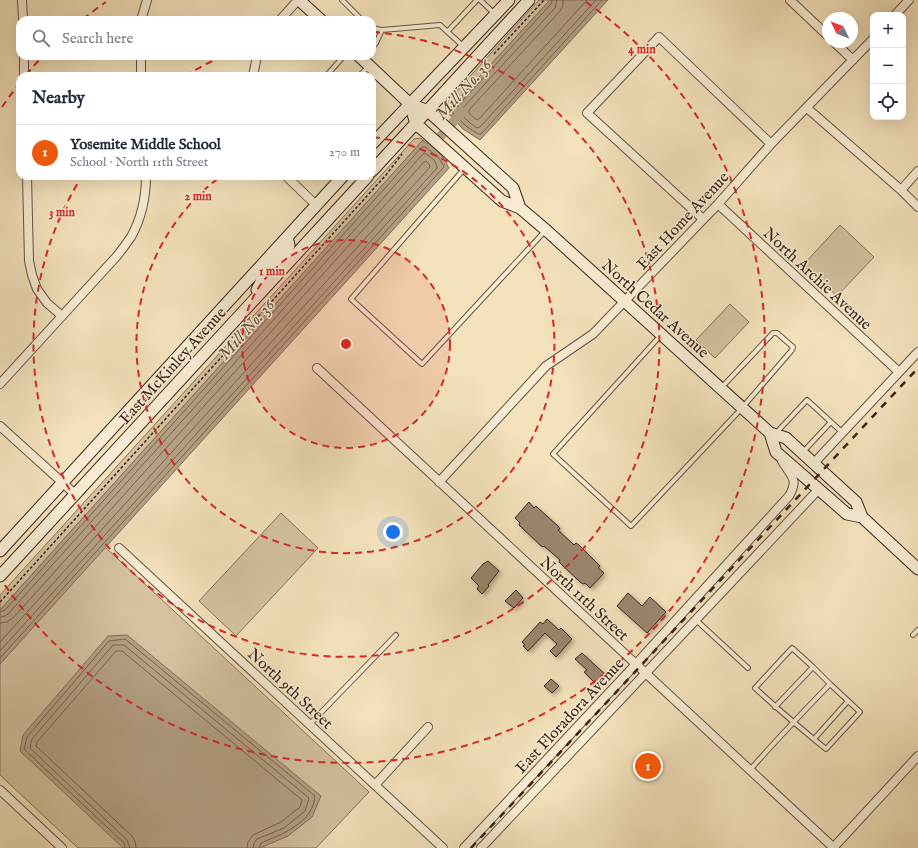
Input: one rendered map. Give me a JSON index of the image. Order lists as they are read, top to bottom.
{
  "streets": {
    "main road": ["North Cedar Avenue", "East McKinley Avenue"],
    "street": [
      "East Home Avenue",
      "North Archie Avenue",
      "North 11th Street",
      "North 9th Street",
      "East Floradora Avenue"
    ]
  },
  "crossings": [
    ["East Home Avenue", "North Archie Avenue"],
    ["East Home Avenue", "North Cedar Avenue"],
    ["East Home Avenue", "North 11th Street"],
    ["North Cedar Avenue", "East Floradora Avenue"],
    ["North 11th Street", "East Floradora Avenue"]
  ],
  "water": ["Mill No. 36"],
  "north": "top left",
  "page": {
    "map_buttons": ["+", "−"],
    "search": "Search here",
    "heading": "Nearby",
    "list": [
      {
        "mark": "1",
        "name": "Yosemite Middle School",
        "note": "School · North 11th Street",
        "value": "270 m"
      }
    ],
    "pins": "1"
  },
  "rings": [
    "4 min",
    "2 min",
    "3 min",
    "1 min"
  ]
}
